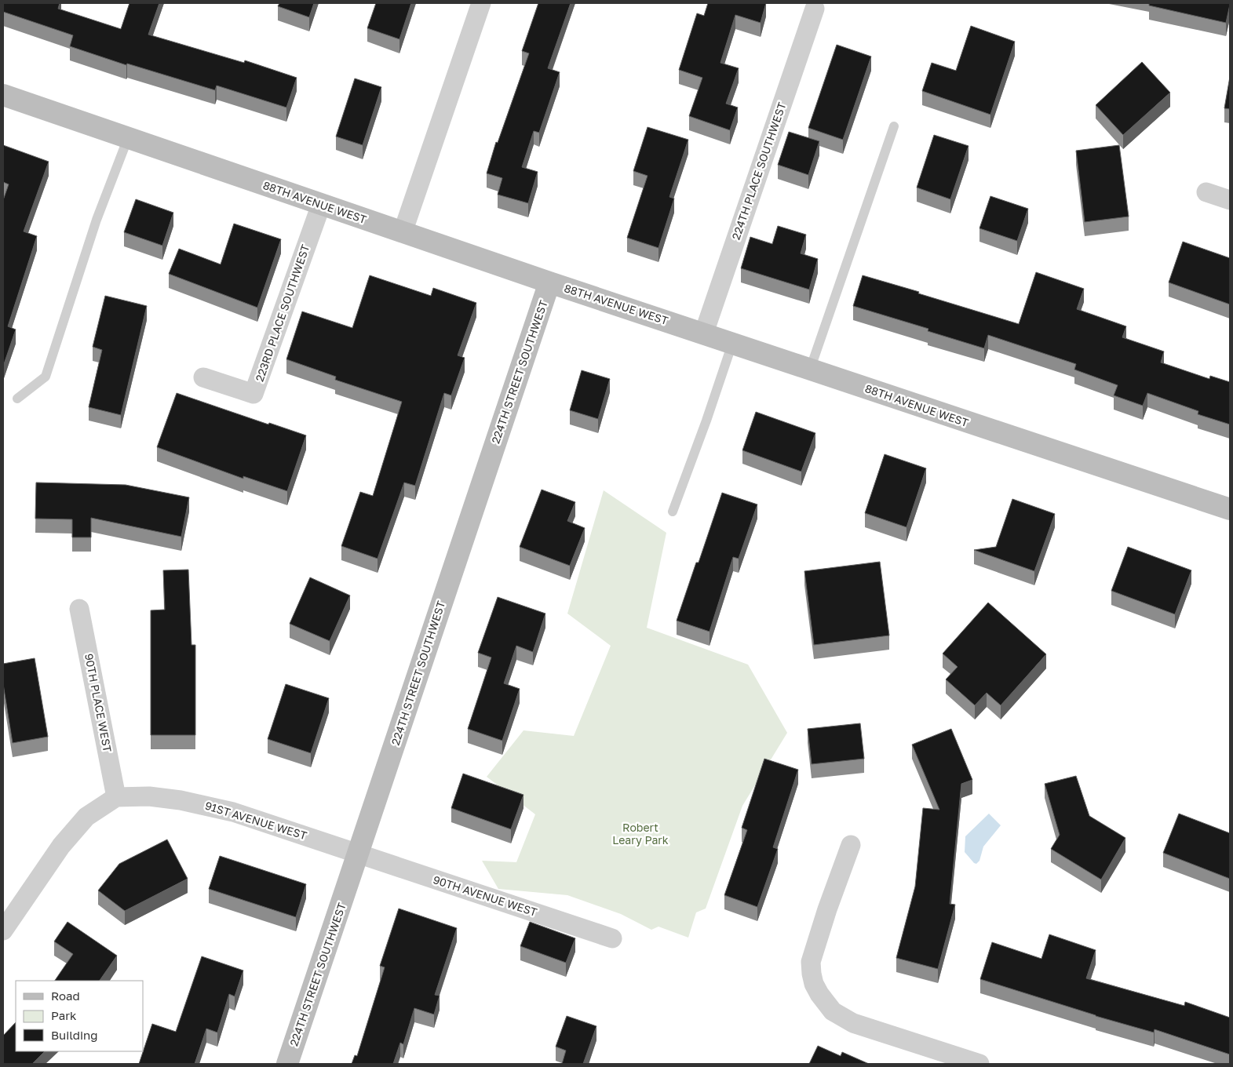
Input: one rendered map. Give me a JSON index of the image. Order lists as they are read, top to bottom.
{
  "streets": {
    "street": [
      "224TH PLACE SOUTHWEST",
      "88TH AVENUE WEST",
      "223RD PLACE SOUTHWEST",
      "224TH STREET SOUTHWEST",
      "90TH PLACE WEST",
      "91ST AVENUE WEST",
      "90TH AVENUE WEST"
    ]
  },
  "crossings": [
    ["224TH PLACE SOUTHWEST", "88TH AVENUE WEST"],
    ["88TH AVENUE WEST", "223RD PLACE SOUTHWEST"],
    ["88TH AVENUE WEST", "224TH STREET SOUTHWEST"],
    ["224TH STREET SOUTHWEST", "91ST AVENUE WEST"],
    ["224TH STREET SOUTHWEST", "90TH AVENUE WEST"],
    ["90TH PLACE WEST", "91ST AVENUE WEST"],
    ["91ST AVENUE WEST", "90TH AVENUE WEST"]
  ],
  "parks": ["Robert Leary Park"],
  "legend": ["Road", "Park", "Building"]
}
